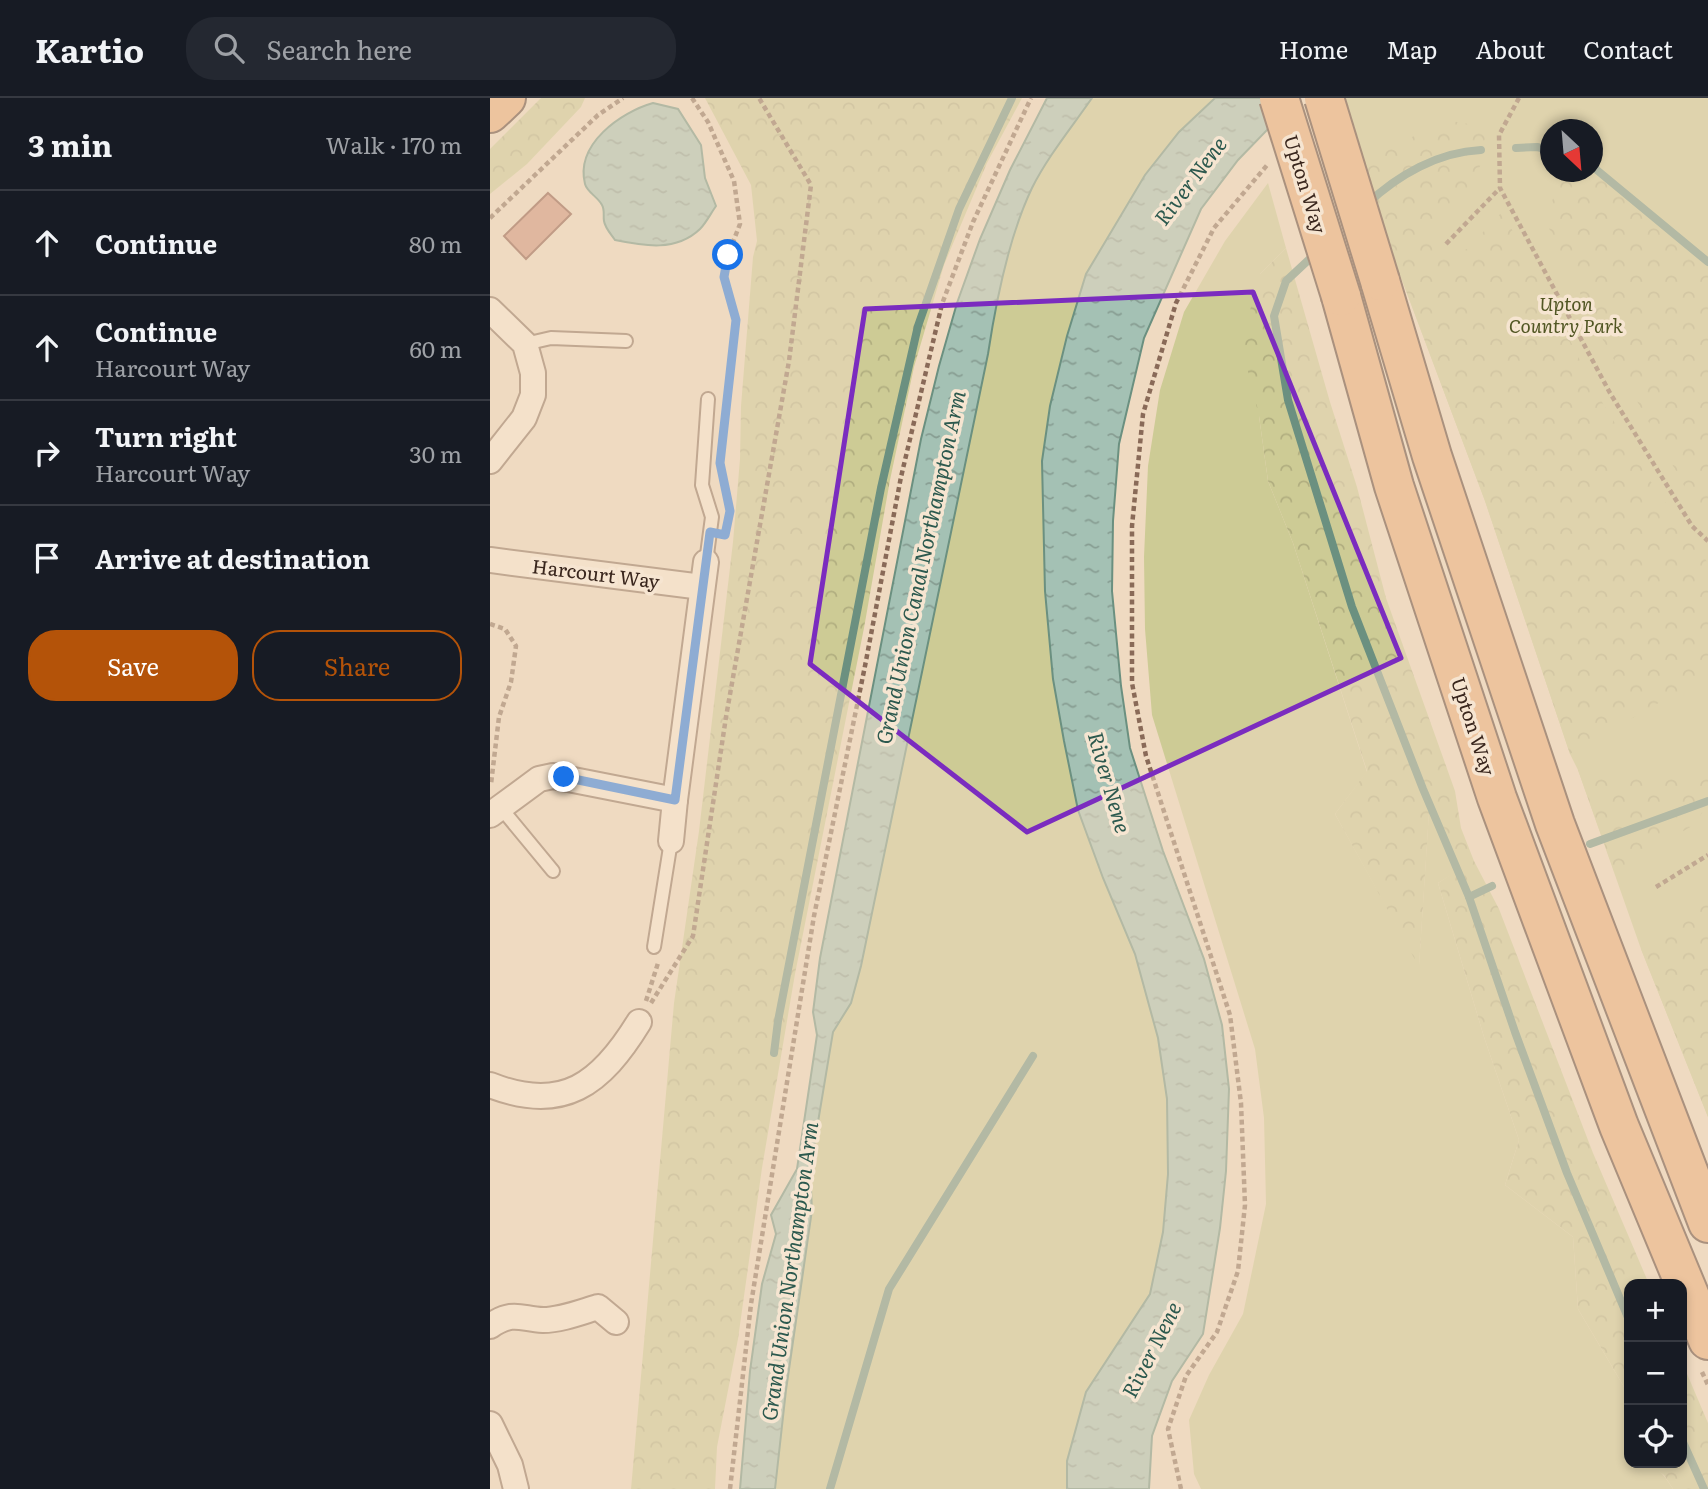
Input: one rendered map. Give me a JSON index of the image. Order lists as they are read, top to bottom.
{
  "streets": {
    "highway": ["Upton Way"],
    "street": ["Harcourt Way"]
  },
  "water": ["River Nene", "Grand Union Canal Northampton Arm", "Grand Union Northampton Arm"],
  "parks": ["Upton Country Park"],
  "north": "bottom right",
  "page": {
    "header": "Kartio",
    "search": "Search here",
    "nav": [
      "Home",
      "Map",
      "About",
      "Contact"
    ],
    "heading": ["3 min", "Walk · 170 m"],
    "list": [
      ["Continue", "80 m"],
      ["Continue", "Harcourt Way", "60 m"],
      ["Turn right", "Harcourt Way", "30 m"],
      "Arrive at destination"
    ],
    "buttons": ["Save", "Share"],
    "map_buttons": ["+", "−"]
  }
}
